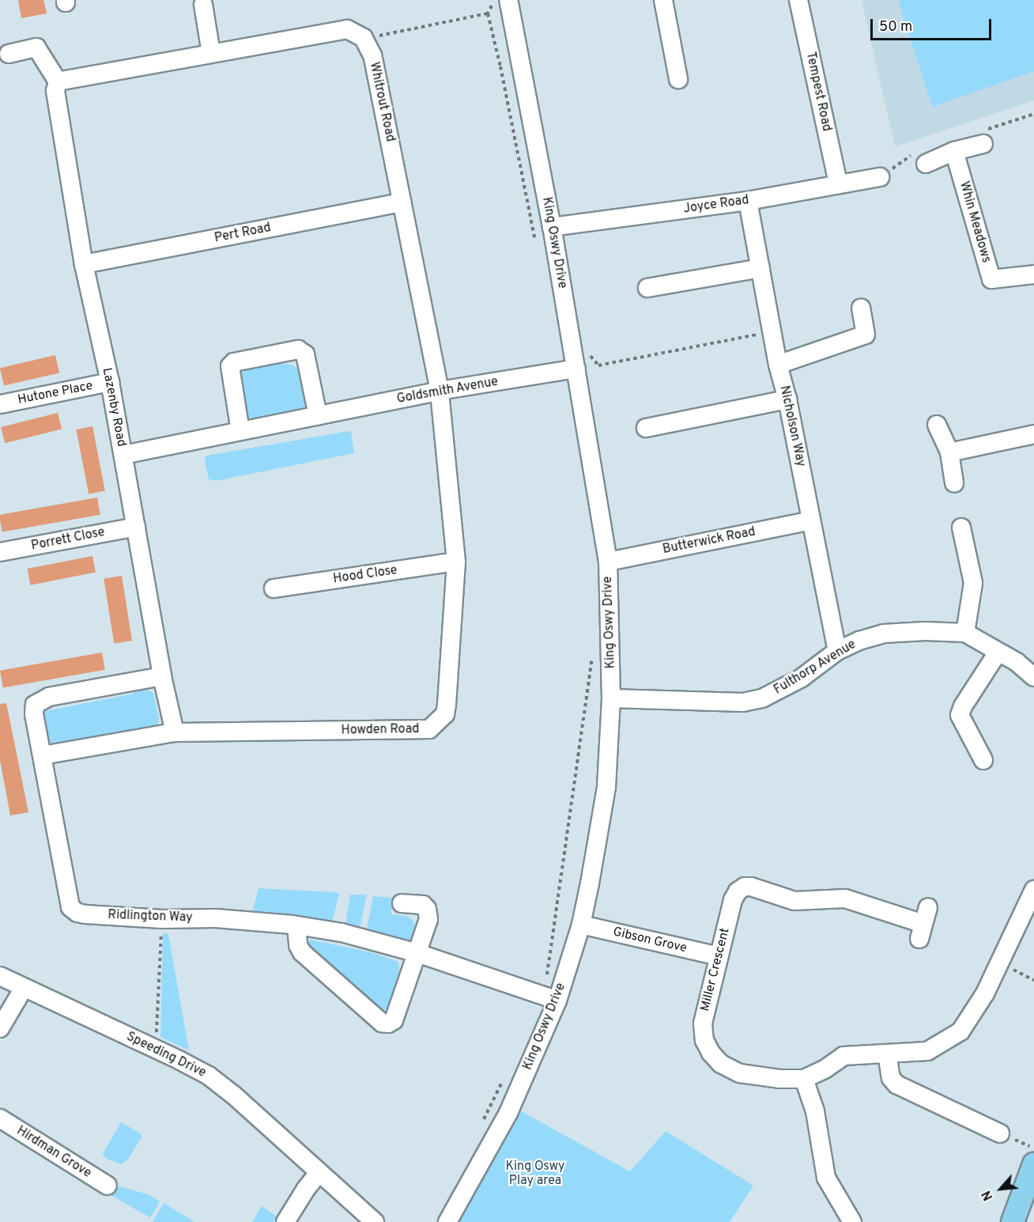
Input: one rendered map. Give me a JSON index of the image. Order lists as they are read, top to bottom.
{
  "streets": {
    "street": [
      "Tempest Road",
      "Whitrout Road",
      "Joyce Road",
      "Whin Meadows",
      "Pert Road",
      "King Oswy Drive",
      "Goldsmith Avenue",
      "Hutone Place",
      "Lazenby Road",
      "Nicholson Way",
      "Porrett Close",
      "Butterwick Road",
      "Hood Close",
      "Fulthorp Avenue",
      "Howden Road",
      "Ridlington Way",
      "Gibson Grove",
      "Miller Crescent",
      "Speeding Drive",
      "Hirdman Grove"
    ]
  },
  "crossings": [
    ["Tempest Road", "Joyce Road"],
    ["Whitrout Road", "Pert Road"],
    ["Whitrout Road", "Goldsmith Avenue"],
    ["Whitrout Road", "Howden Road"],
    ["Joyce Road", "King Oswy Drive"],
    ["Joyce Road", "Nicholson Way"],
    ["Pert Road", "Lazenby Road"],
    ["King Oswy Drive", "Goldsmith Avenue"],
    ["King Oswy Drive", "Butterwick Road"],
    ["King Oswy Drive", "Fulthorp Avenue"],
    ["King Oswy Drive", "Ridlington Way"],
    ["King Oswy Drive", "Gibson Grove"],
    ["Goldsmith Avenue", "Lazenby Road"],
    ["Goldsmith Avenue", "Howden Road"],
    ["Hutone Place", "Lazenby Road"],
    ["Lazenby Road", "Porrett Close"],
    ["Lazenby Road", "Howden Road"],
    ["Lazenby Road", "Ridlington Way"],
    ["Nicholson Way", "Butterwick Road"],
    ["Nicholson Way", "Fulthorp Avenue"],
    ["Hood Close", "Howden Road"],
    ["Howden Road", "Ridlington Way"],
    ["Gibson Grove", "Miller Crescent"]
  ],
  "parks": ["King Oswy Play area"],
  "scale_bar": "50 m",
  "north": "bottom left"
}
